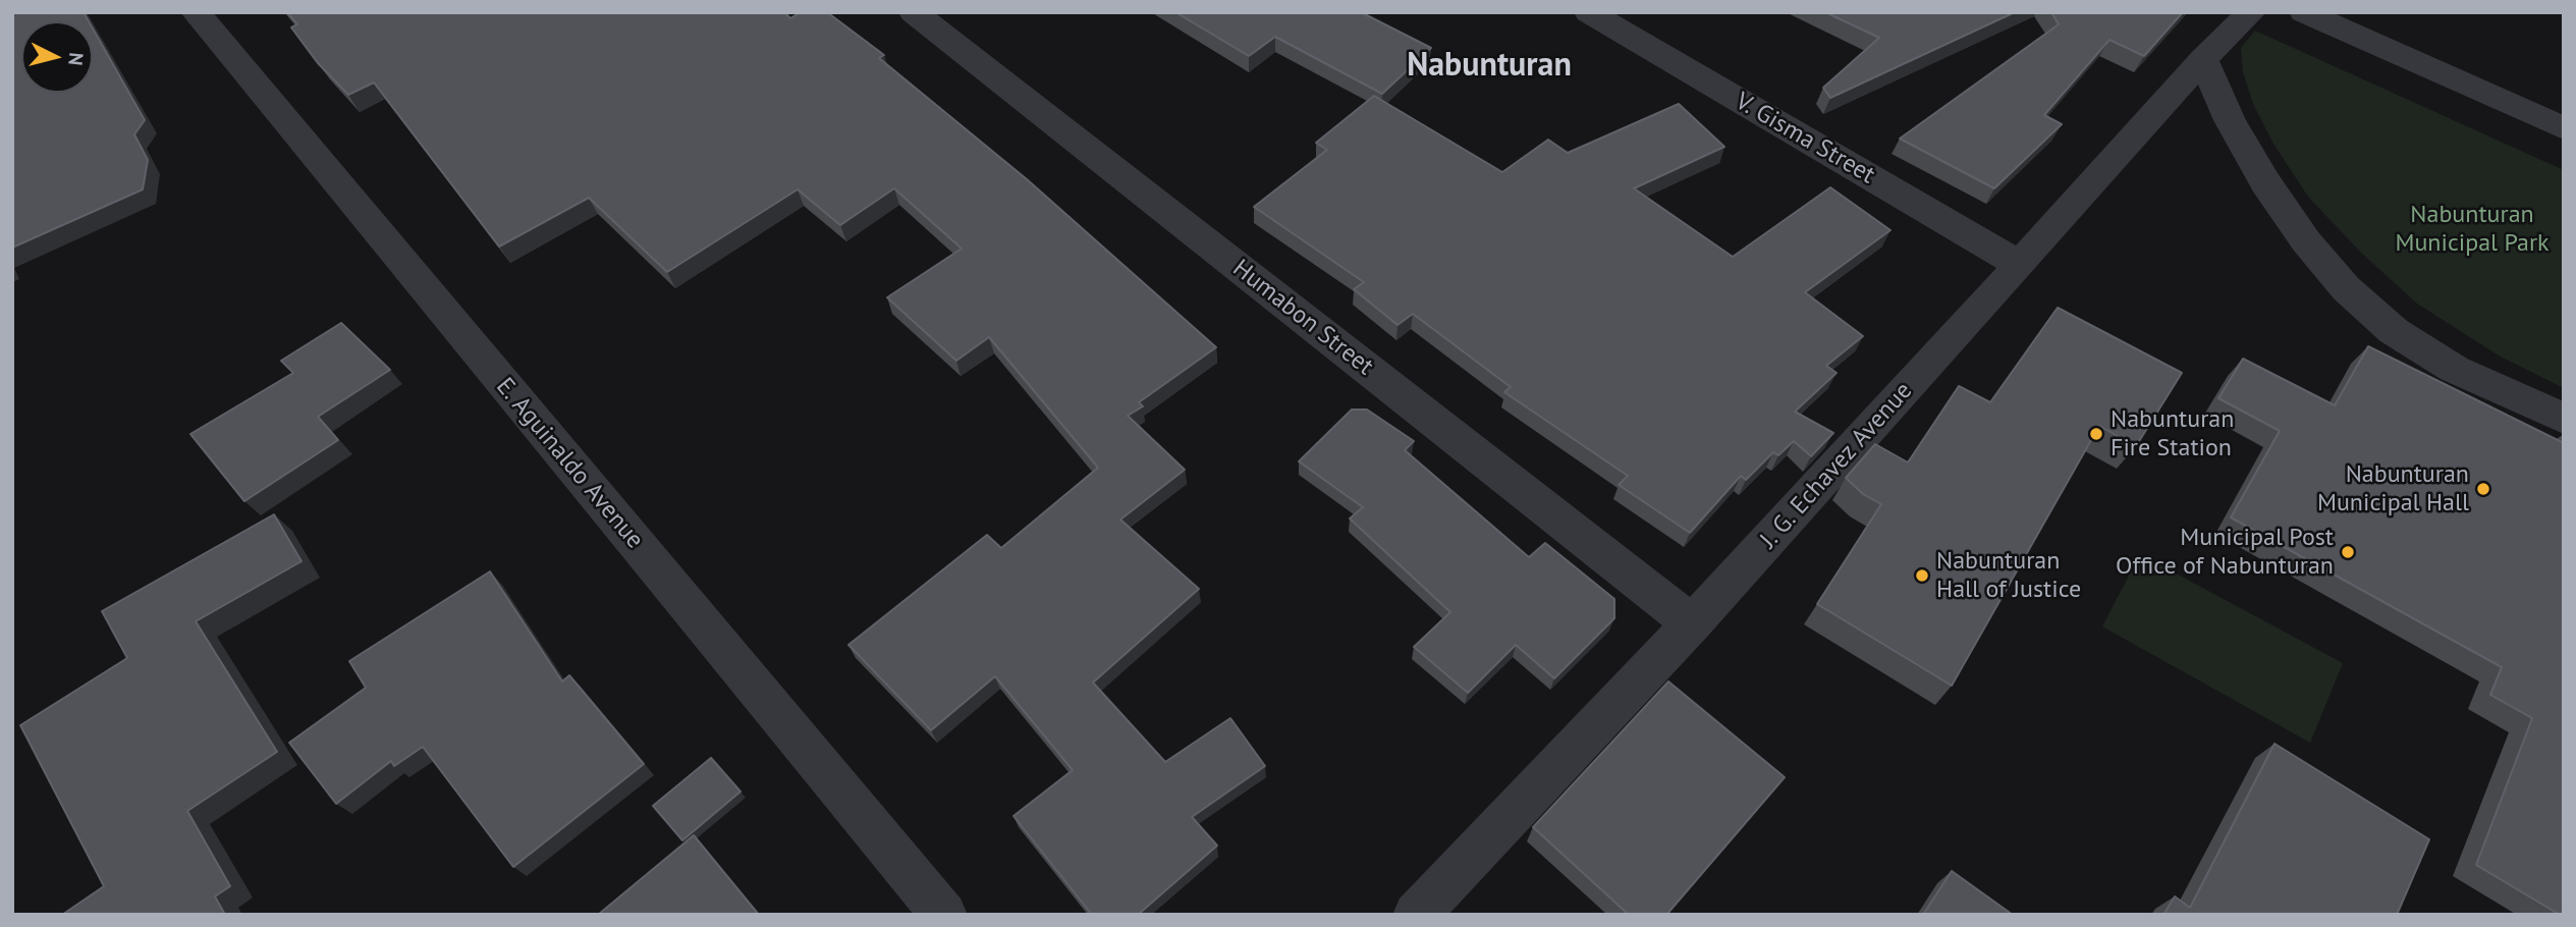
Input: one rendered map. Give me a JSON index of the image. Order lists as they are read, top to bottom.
{
  "streets": {
    "street": [
      "V. Gisma Street",
      "Humabon Street",
      "E. Aguinaldo Avenue",
      "J. G. Echavez Avenue"
    ]
  },
  "crossings": [
    ["V. Gisma Street", "J. G. Echavez Avenue"],
    ["Humabon Street", "J. G. Echavez Avenue"]
  ],
  "districts": ["Nabunturan"],
  "parks": ["Nabunturan Municipal Park"],
  "places": [
    "Nabunturan Fire Station",
    "Nabunturan Municipal Hall",
    "Municipal Post Office of Nabunturan",
    "Nabunturan Hall of Justice"
  ],
  "north": "right"
}
